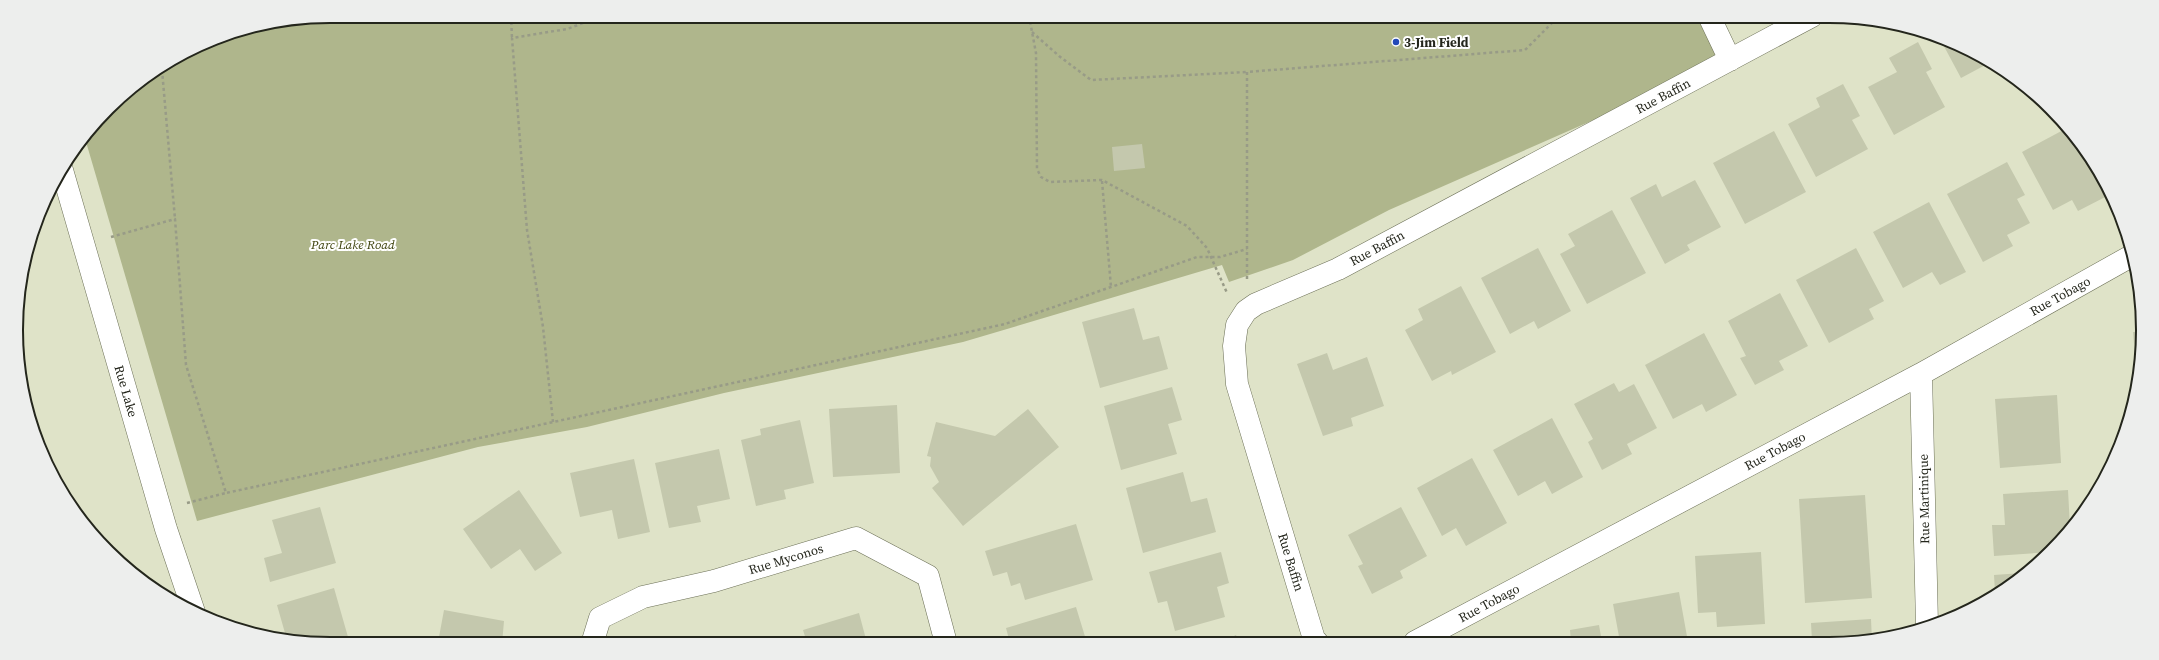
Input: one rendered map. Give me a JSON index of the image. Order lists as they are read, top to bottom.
{
  "streets": {
    "street": [
      "Rue Baffin",
      "Rue Tobago",
      "Rue Lake",
      "Rue Martinique",
      "Rue Myconos"
    ]
  },
  "crossings": [
    ["Rue Tobago", "Rue Martinique"]
  ],
  "parks": ["Parc Lake Road"],
  "places": ["3-Jim Field"]
}
